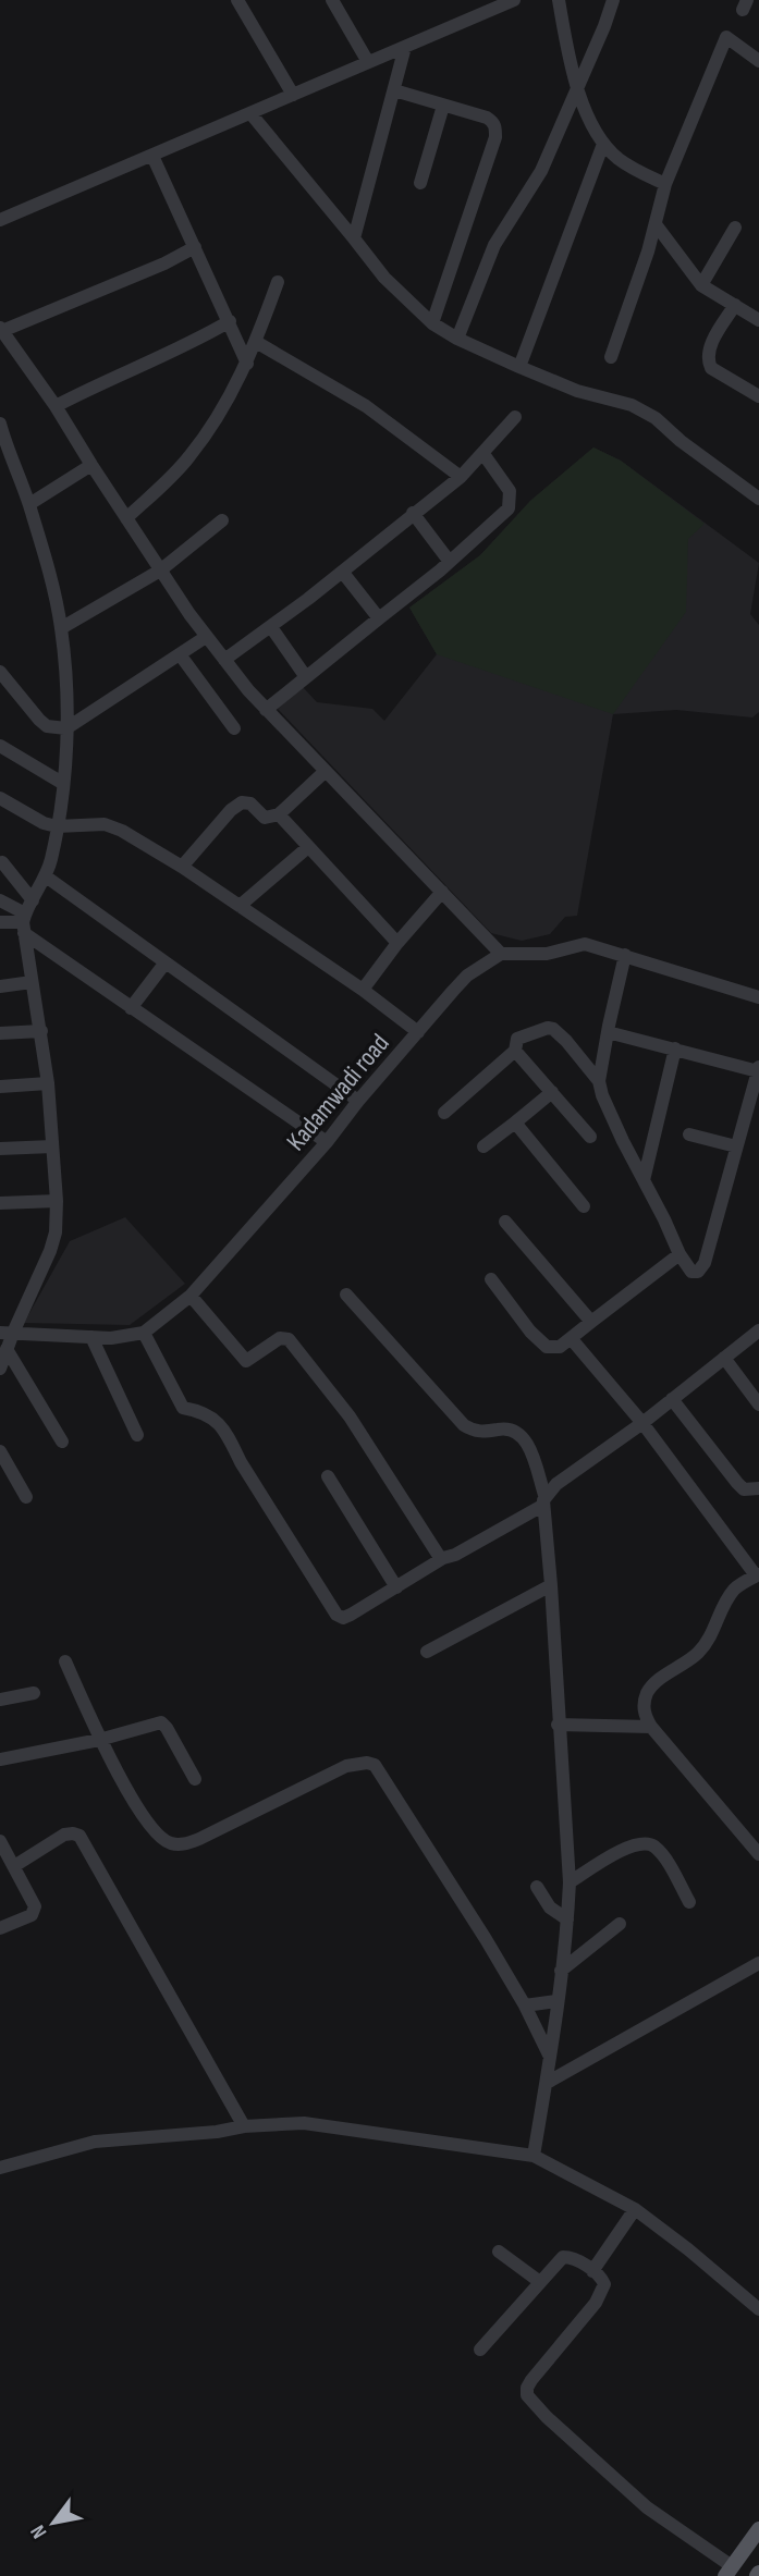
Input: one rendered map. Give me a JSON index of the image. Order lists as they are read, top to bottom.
{
  "streets": {
    "street": ["Kadamwadi road"]
  },
  "north": "bottom left"
}
